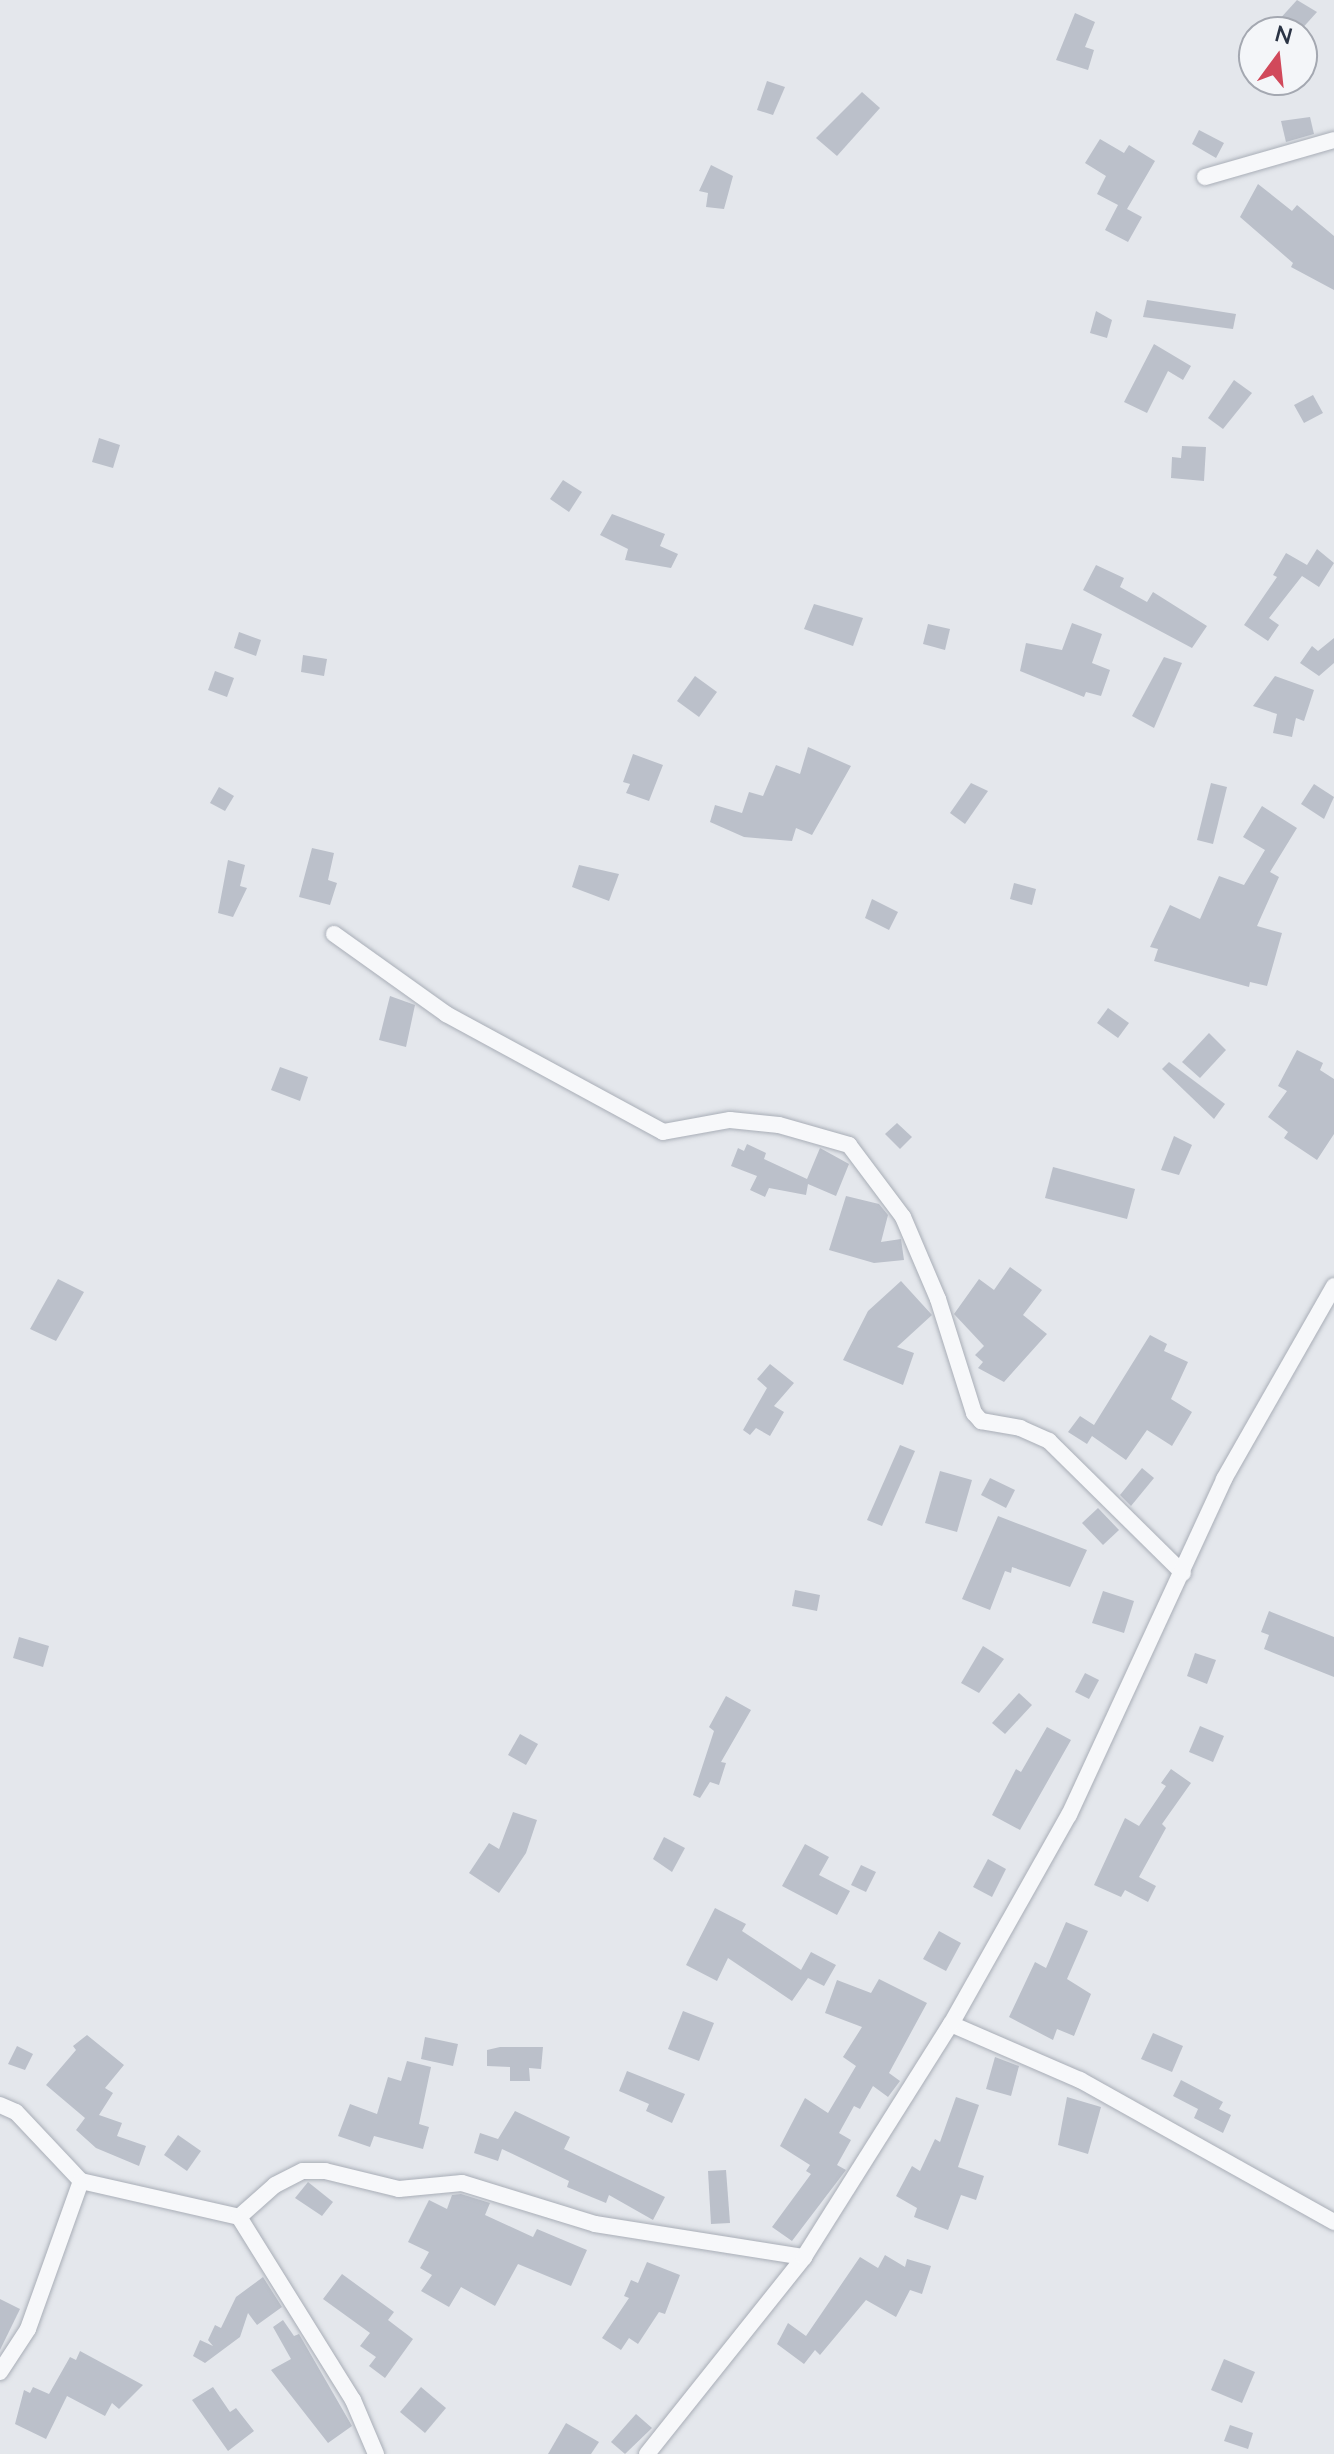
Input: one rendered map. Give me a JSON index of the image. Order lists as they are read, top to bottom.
{
  "north": "top"
}
